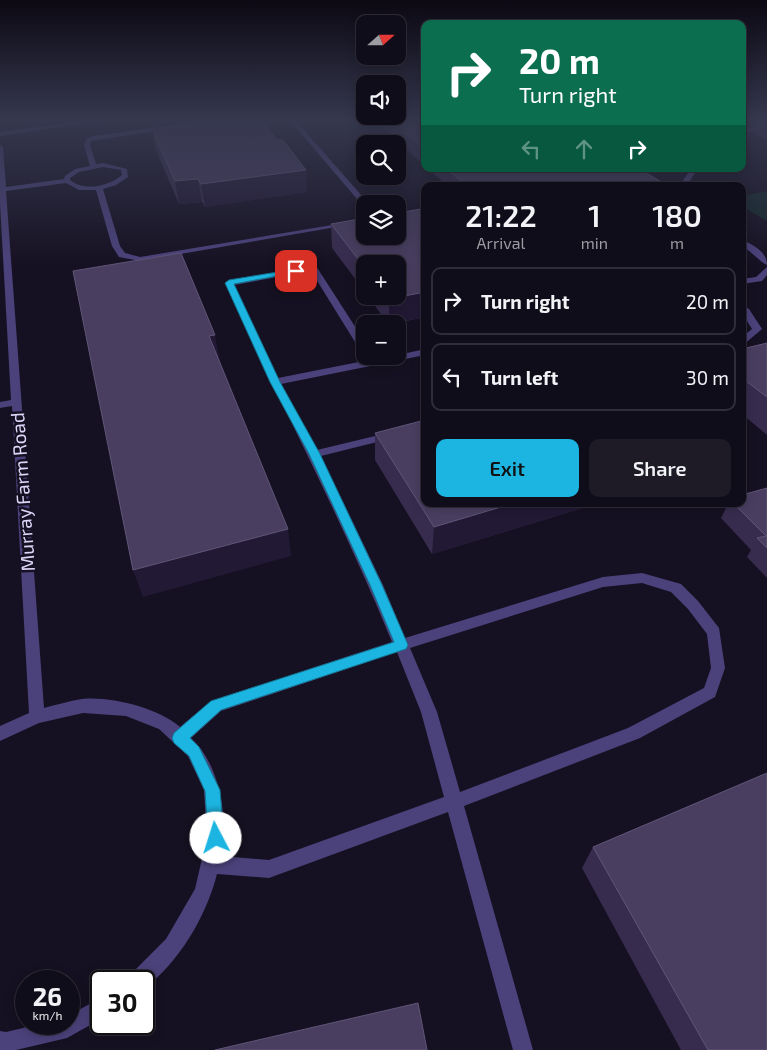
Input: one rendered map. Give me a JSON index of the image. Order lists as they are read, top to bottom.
{
  "streets": {
    "street": ["Murray Farm Road"]
  },
  "north": "right",
  "page": {
    "map_buttons": ["+", "−"],
    "turn": ["20 m", "Turn right"],
    "eta": [
      "21:22",
      "Arrival",
      "1",
      "min",
      "180",
      "m"
    ],
    "list": [
      {
        "name": "Turn right",
        "value": "20 m"
      },
      {
        "name": "Turn left",
        "value": "30 m"
      }
    ],
    "buttons": ["Exit", "Share"],
    "speed": "26 km/h",
    "limit": "30"
  }
}
